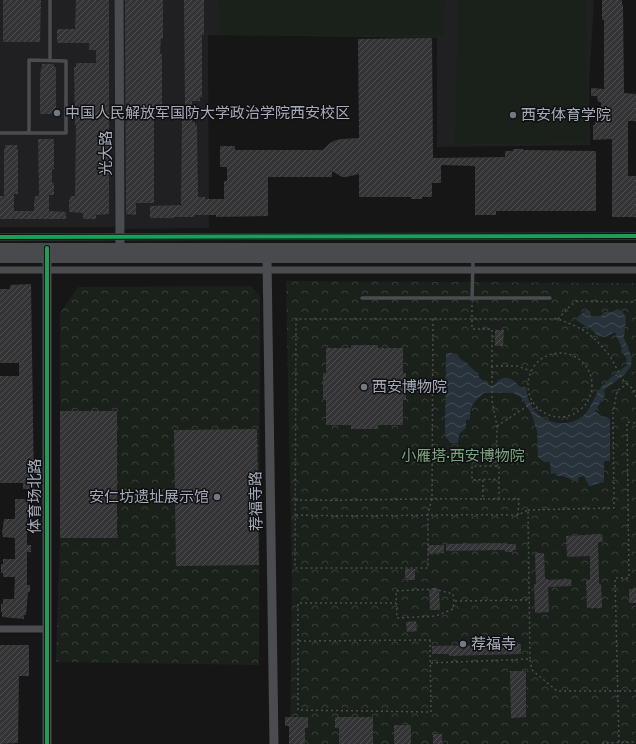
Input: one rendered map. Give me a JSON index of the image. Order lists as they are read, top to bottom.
{
  "streets": {
    "street": ["光大路", "体育场北路", "荐福寺路"]
  },
  "parks": ["小雁塔·西安博物院"],
  "places": [
    "中国人民解放军国防大学政治学院西安校区",
    "西安体育学院",
    "西安博物院",
    "安仁坊遗址展示馆",
    "荐福寺"
  ]
}
